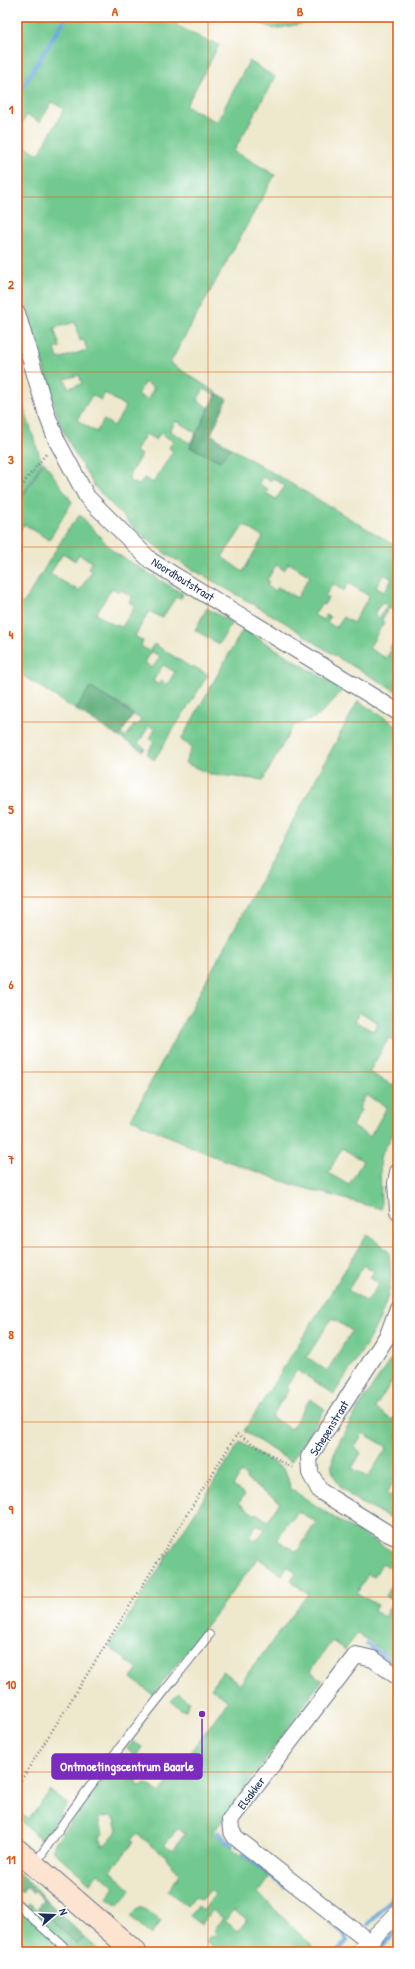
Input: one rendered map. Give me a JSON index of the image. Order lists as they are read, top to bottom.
{
  "streets": {
    "street": ["Noordhoutstraat", "Schepenstraat", "Elsakker"]
  },
  "places": ["Ontmoetingscentrum Baarle"],
  "north": "right",
  "grid": {
    "columns": ["A", "B"],
    "rows": [
      "1",
      "2",
      "3",
      "4",
      "5",
      "6",
      "7",
      "8",
      "9",
      "10",
      "11"
    ]
  }
}
